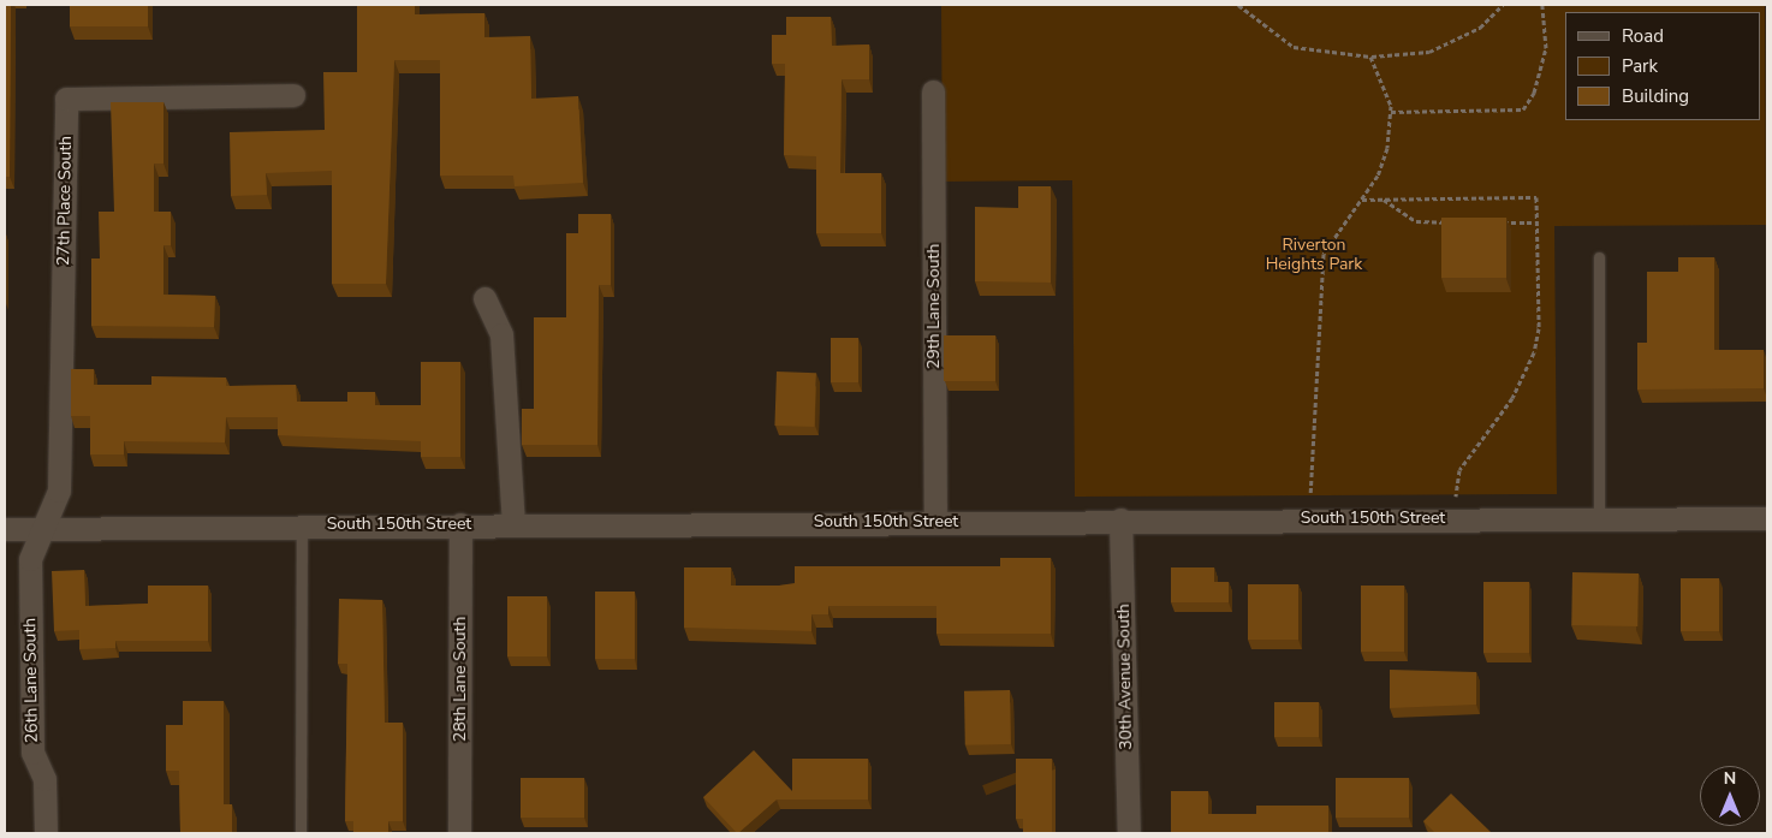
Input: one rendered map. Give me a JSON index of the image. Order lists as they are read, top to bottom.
{
  "streets": {
    "street": [
      "27th Place South",
      "29th Lane South",
      "South 150th Street",
      "30th Avenue South",
      "28th Lane South",
      "26th Lane South"
    ]
  },
  "crossings": [
    ["27th Place South", "South 150th Street"],
    ["27th Place South", "26th Lane South"],
    ["29th Lane South", "South 150th Street"],
    ["South 150th Street", "30th Avenue South"],
    ["South 150th Street", "28th Lane South"],
    ["South 150th Street", "26th Lane South"]
  ],
  "parks": ["Riverton Heights Park"],
  "legend": ["Road", "Park", "Building"],
  "north": "top"
}
